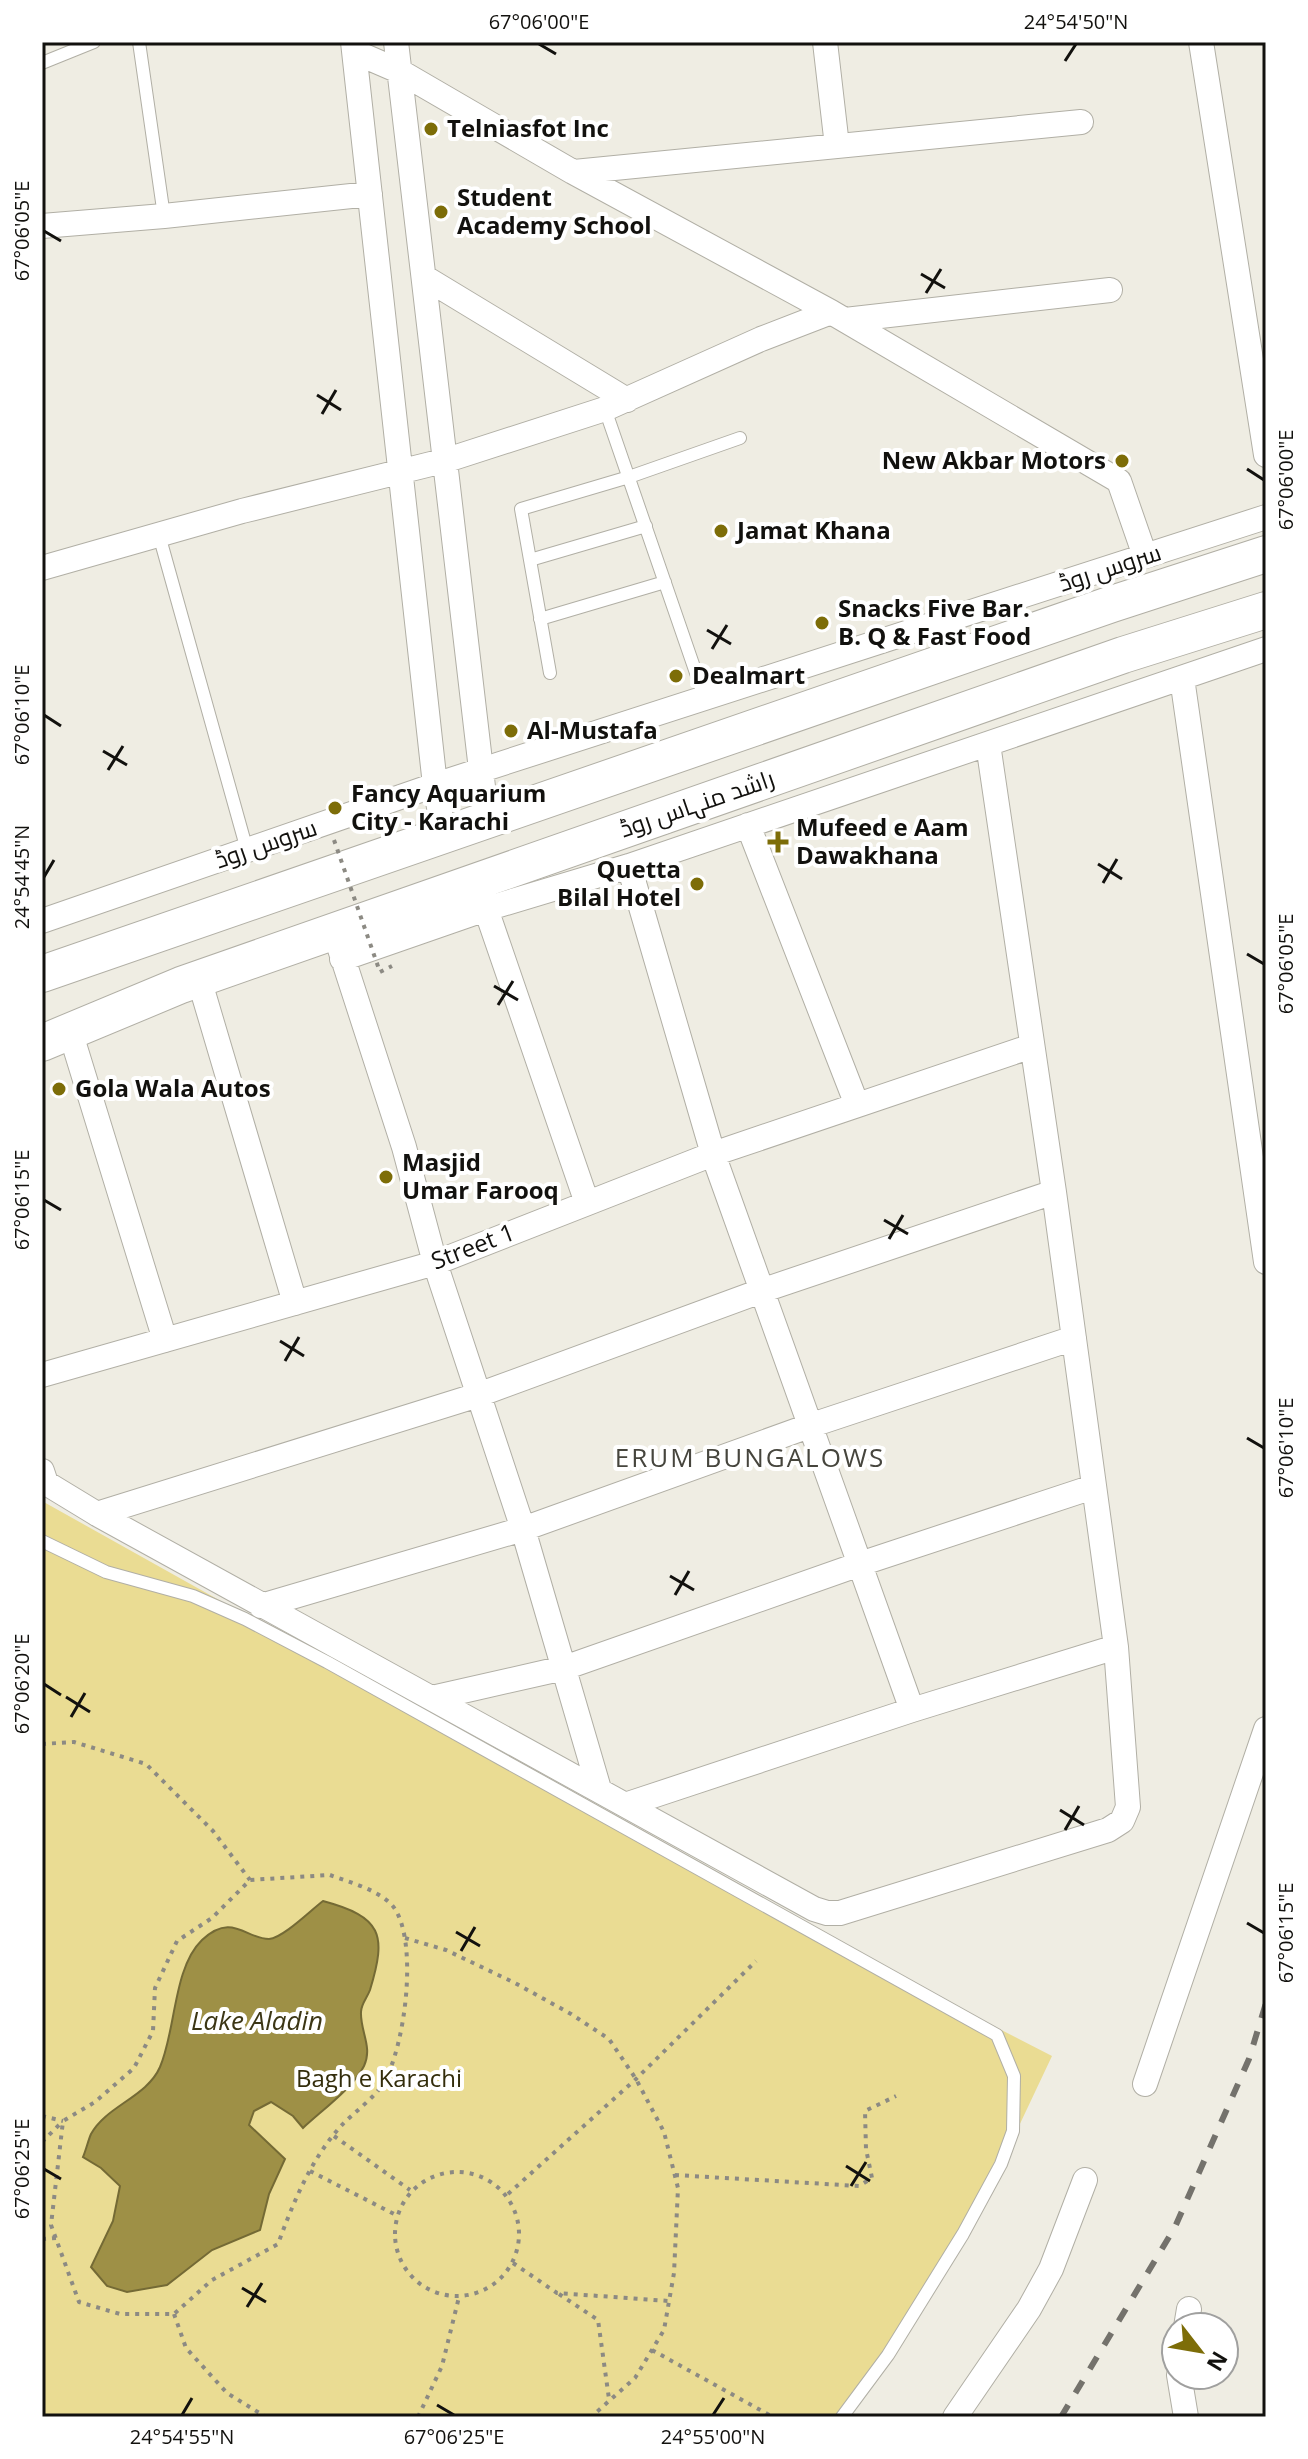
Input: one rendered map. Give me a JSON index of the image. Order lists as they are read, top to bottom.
{
  "streets": {
    "main road": ["راشد منہاس روڈ"],
    "street": ["سروس روڈ", "Street 1"]
  },
  "districts": ["ERUM BUNGALOWS"],
  "water": ["Lake Aladin"],
  "parks": ["Bagh e Karachi"],
  "places": {
    "other": [
      "Telniasfot Inc",
      "Student Academy School",
      "New Akbar Motors",
      "Jamat Khana",
      "Snacks Five Bar. B. Q & Fast Food",
      "Dealmart",
      "Al-Mustafa",
      "Fancy Aquarium City - Karachi",
      "Quetta Bilal Hotel",
      "Gola Wala Autos",
      "Masjid Umar Farooq"
    ],
    "health": ["Mufeed e Aam Dawakhana"]
  },
  "north": "bottom right",
  "coordinates": [
    "67°06'00\"E",
    "24°54'50\"N",
    "67°06'05\"E",
    "67°06'10\"E",
    "24°54'45\"N",
    "67°06'15\"E",
    "67°06'20\"E",
    "67°06'25\"E",
    "24°54'55\"N",
    "24°55'00\"N"
  ]
}
